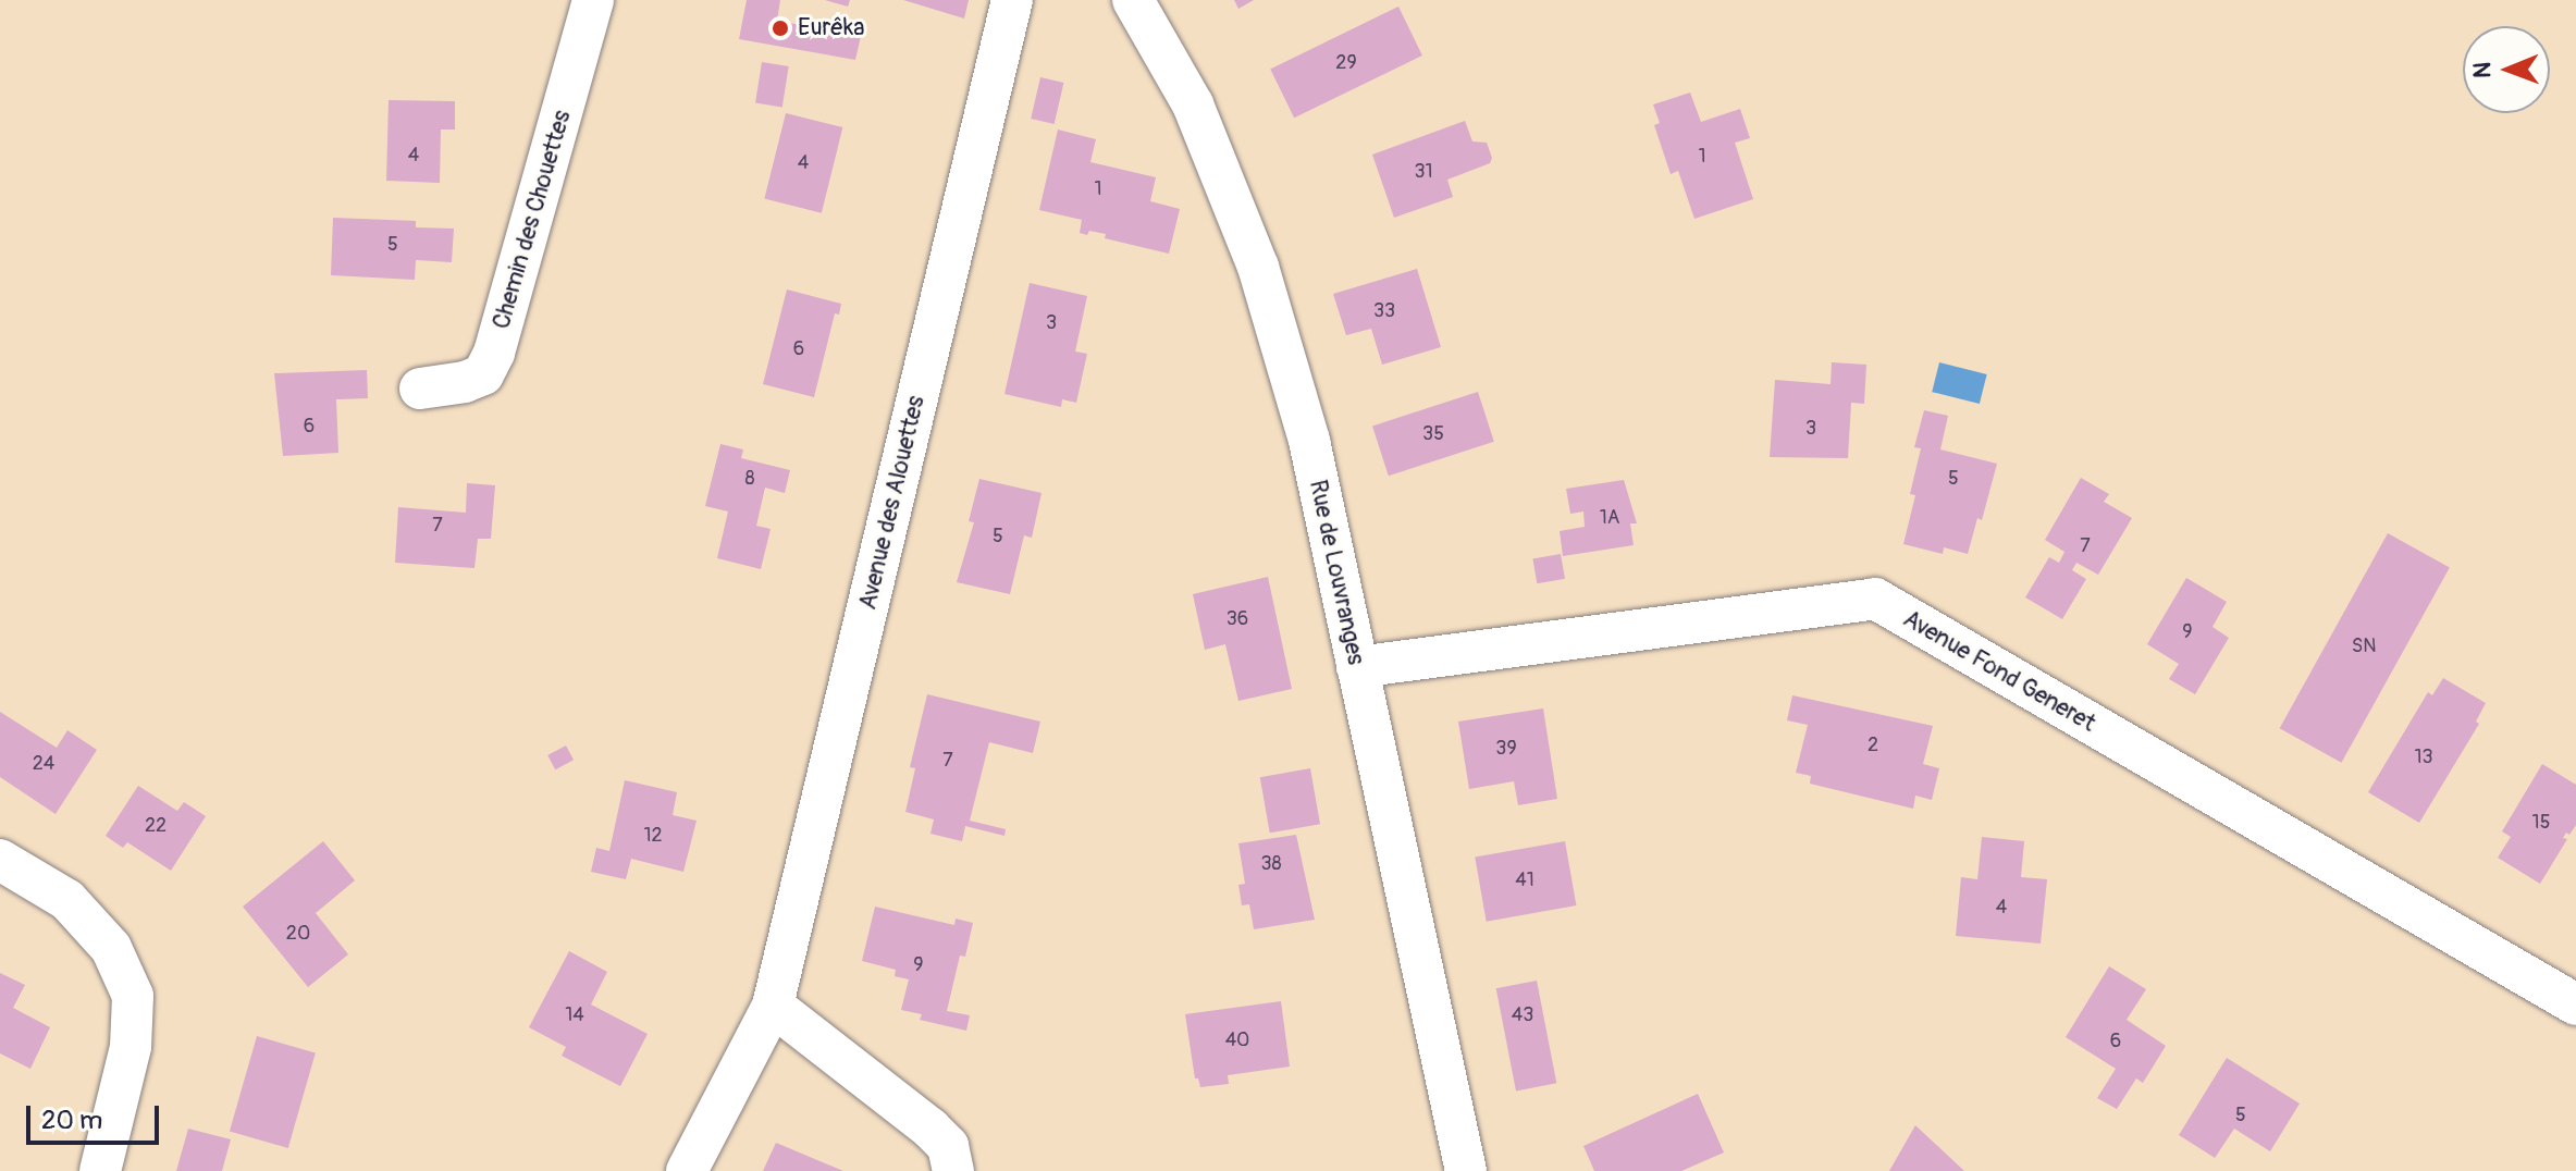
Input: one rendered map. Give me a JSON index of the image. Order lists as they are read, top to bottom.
{
  "streets": {
    "street": [
      "Chemin des Chouettes",
      "Avenue des Alouettes",
      "Rue de Louvranges",
      "Avenue Fond Generet"
    ]
  },
  "crossings": [
    ["Rue de Louvranges", "Avenue Fond Generet"]
  ],
  "places": ["Eurêka"],
  "house_numbers": [
    "29",
    "4",
    "1",
    "4",
    "31",
    "1",
    "5",
    "33",
    "3",
    "6",
    "6",
    "3",
    "35",
    "8",
    "5",
    "1A",
    "7",
    "5",
    "7",
    "36",
    "9",
    "SN",
    "2",
    "39",
    "13",
    "7",
    "24",
    "15",
    "22",
    "12",
    "38",
    "41",
    "4",
    "20",
    "9",
    "14",
    "43",
    "40",
    "6",
    "5"
  ],
  "scale_bar": "20 m",
  "north": "left"
}
